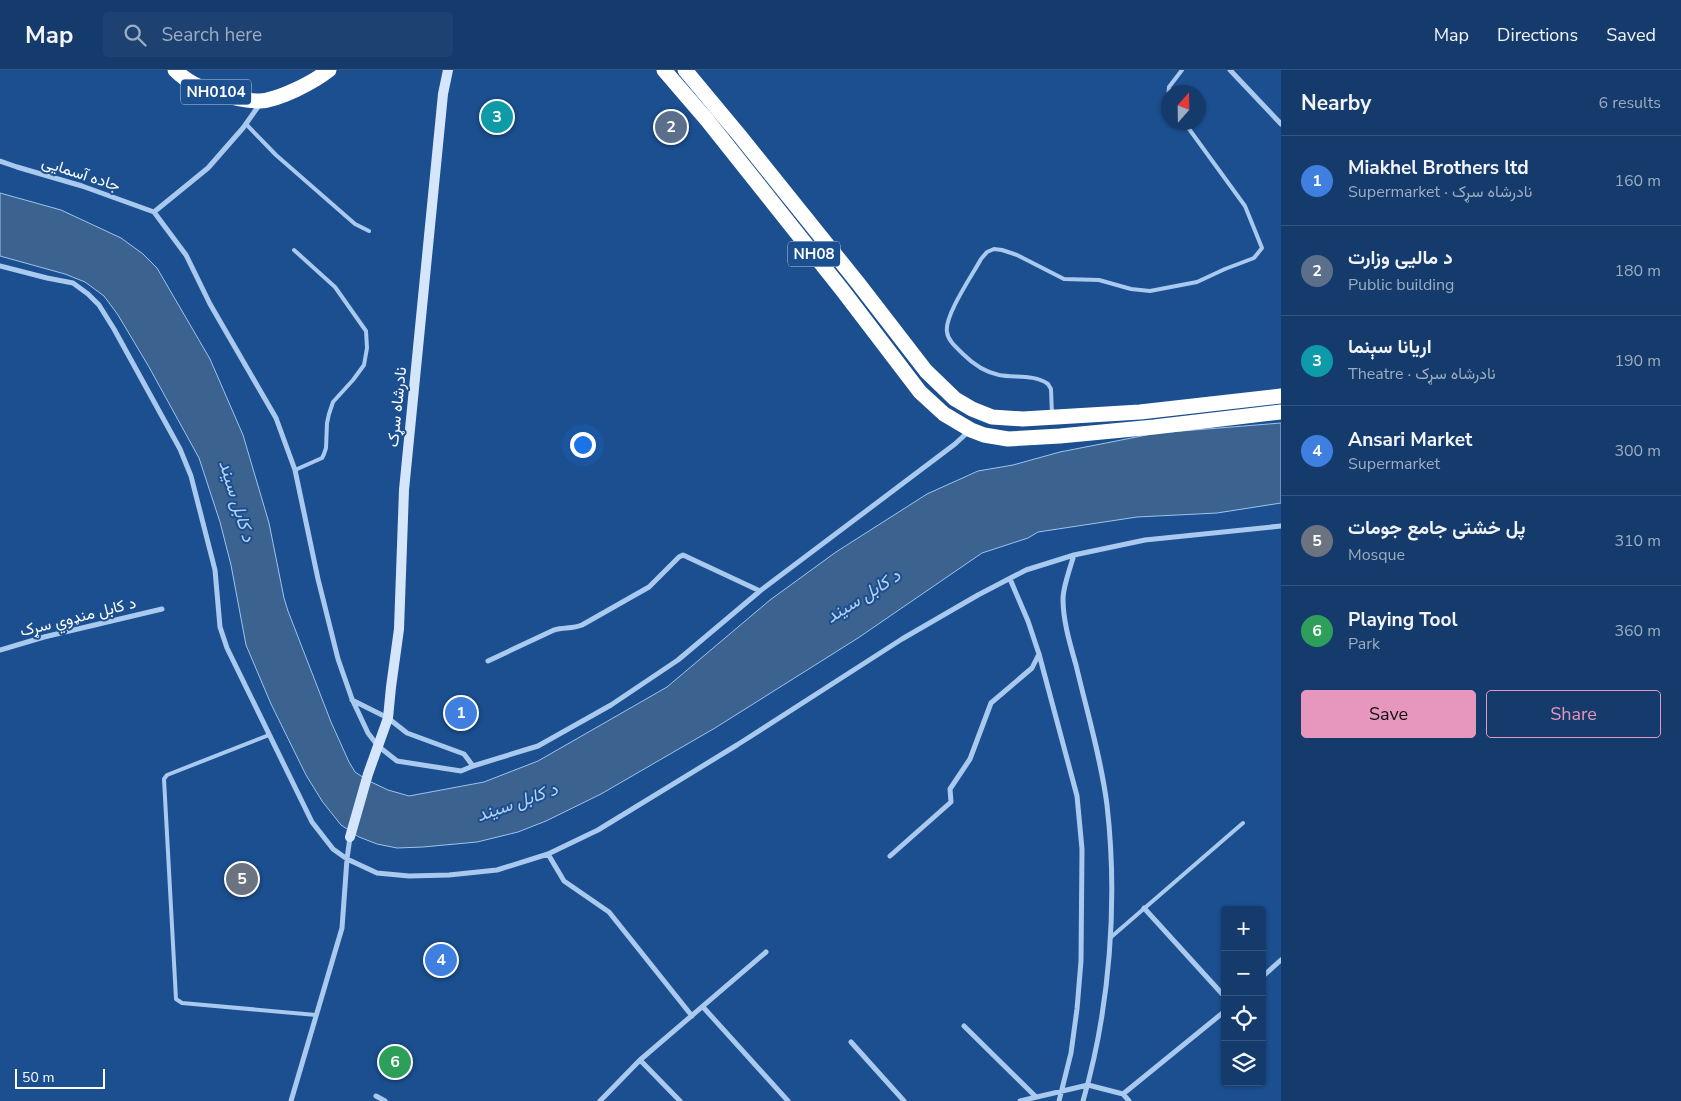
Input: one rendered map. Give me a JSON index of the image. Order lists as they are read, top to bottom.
{
  "streets": {
    "highway": ["NH0104", "NH08"],
    "street": ["جاده آسمایی", "نادرشاه سړک", "د کابل منډوي سړک"]
  },
  "water": ["د کابل سيند"],
  "scale_bar": "50 m",
  "north": "top",
  "page": {
    "header": "Map",
    "search": "Search here",
    "nav": ["Map", "Directions", "Saved"],
    "heading": ["Nearby", "6 results"],
    "pins": [
      "3",
      "2",
      "1",
      "5",
      "4",
      "6"
    ],
    "list": [
      {
        "mark": "1",
        "name": "Miakhel Brothers ltd",
        "note": "Supermarket · نادرشاه سړک",
        "value": "160 m"
      },
      {
        "mark": "2",
        "name": "د مالیی وزارت",
        "note": "Public building",
        "value": "180 m"
      },
      {
        "mark": "3",
        "name": "اريانا سېنما",
        "note": "Theatre · نادرشاه سړک",
        "value": "190 m"
      },
      {
        "mark": "4",
        "name": "Ansari Market",
        "note": "Supermarket",
        "value": "300 m"
      },
      {
        "mark": "5",
        "name": "پل خشتی جامع جومات",
        "note": "Mosque",
        "value": "310 m"
      },
      {
        "mark": "6",
        "name": "Playing Tool",
        "note": "Park",
        "value": "360 m"
      }
    ],
    "buttons": ["Save", "Share"],
    "map_buttons": ["+", "−"],
    "scale": "50 m"
  }
}
